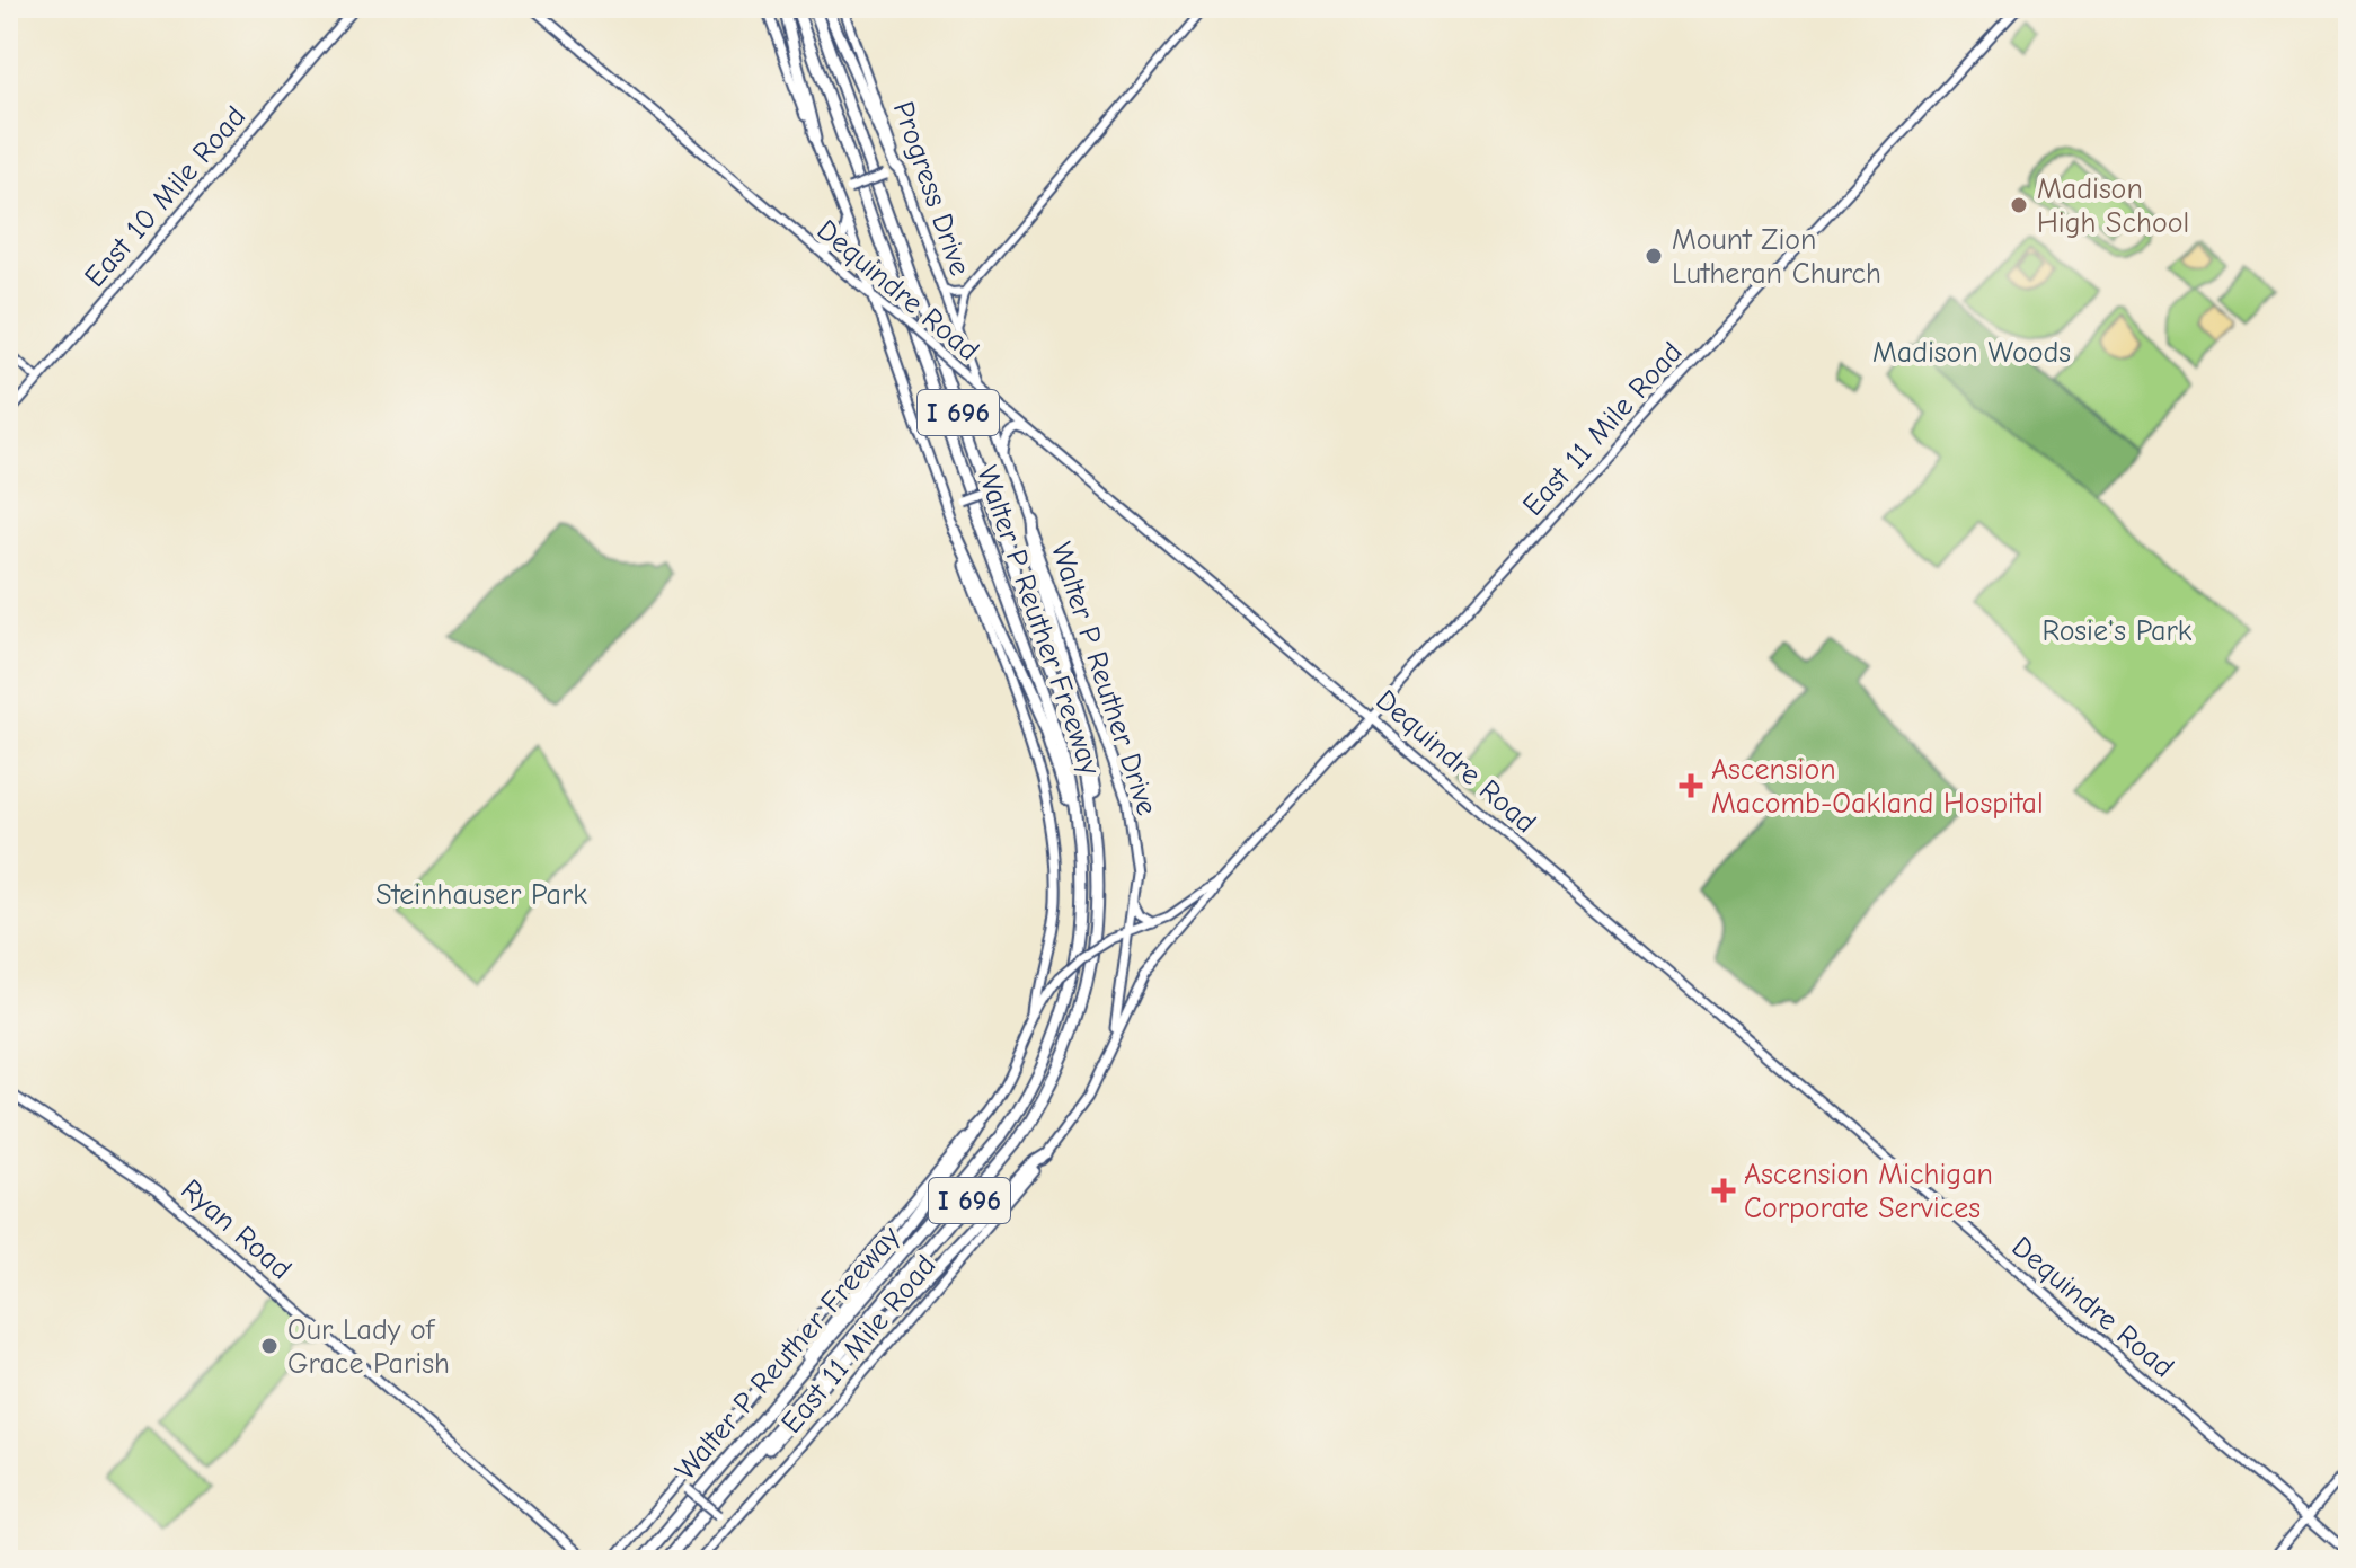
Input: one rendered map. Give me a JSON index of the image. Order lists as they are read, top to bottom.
{
  "streets": {
    "highway": ["I 696", "Walter P Reuther Freeway"],
    "main road": [
      "Progress Drive",
      "East 10 Mile Road",
      "Dequindre Road",
      "East 11 Mile Road",
      "Walter P Reuther Drive",
      "Ryan Road"
    ]
  },
  "crossings": [
    ["Progress Drive", "Dequindre Road"],
    ["Progress Drive", "Walter P Reuther Drive"],
    ["Dequindre Road", "East 11 Mile Road"],
    ["Dequindre Road", "Walter P Reuther Drive"],
    ["East 11 Mile Road", "Walter P Reuther Drive"]
  ],
  "parks": ["Madison Woods", "Rosie's Park", "Steinhauser Park"],
  "places": {
    "other": ["Madison High School", "Mount Zion Lutheran Church", "Our Lady of Grace Parish"],
    "health": ["Ascension Macomb-Oakland Hospital", "Ascension Michigan Corporate Services"]
  }
}
